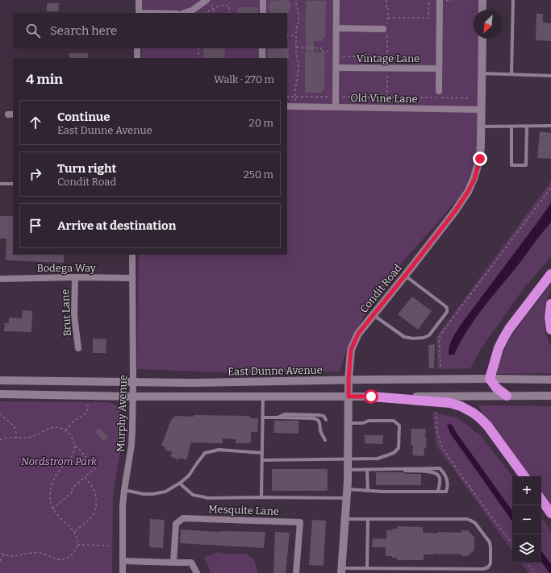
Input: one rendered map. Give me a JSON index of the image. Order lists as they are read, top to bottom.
{
  "streets": {
    "main road": ["Condit Road", "East Dunne Avenue"],
    "street": [
      "Vintage Lane",
      "Old Vine Lane",
      "Bodega Way",
      "Brut Lane",
      "Murphy Avenue",
      "Mesquite Lane"
    ]
  },
  "crossings": [
    ["Old Vine Lane", "Condit Road"],
    ["Bodega Way", "Brut Lane"],
    ["Bodega Way", "Murphy Avenue"],
    ["Condit Road", "East Dunne Avenue"],
    ["East Dunne Avenue", "Murphy Avenue"]
  ],
  "parks": ["Nordstrom Park"],
  "north": "bottom left",
  "page": {
    "search": "Search here",
    "heading": ["4 min", "Walk · 270 m"],
    "list": [
      ["Continue", "East Dunne Avenue", "20 m"],
      ["Turn right", "Condit Road", "250 m"],
      "Arrive at destination"
    ],
    "map_buttons": ["+", "−"]
  }
}
